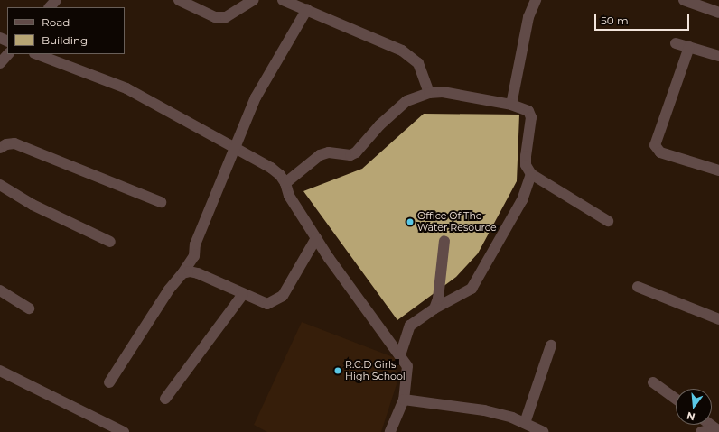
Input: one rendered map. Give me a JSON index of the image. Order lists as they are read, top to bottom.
{
  "places": ["Office Of The Water Resource", "R.C.D Girls' High School"],
  "legend": ["Road", "Building"],
  "scale_bar": "50 m",
  "north": "bottom"
}
